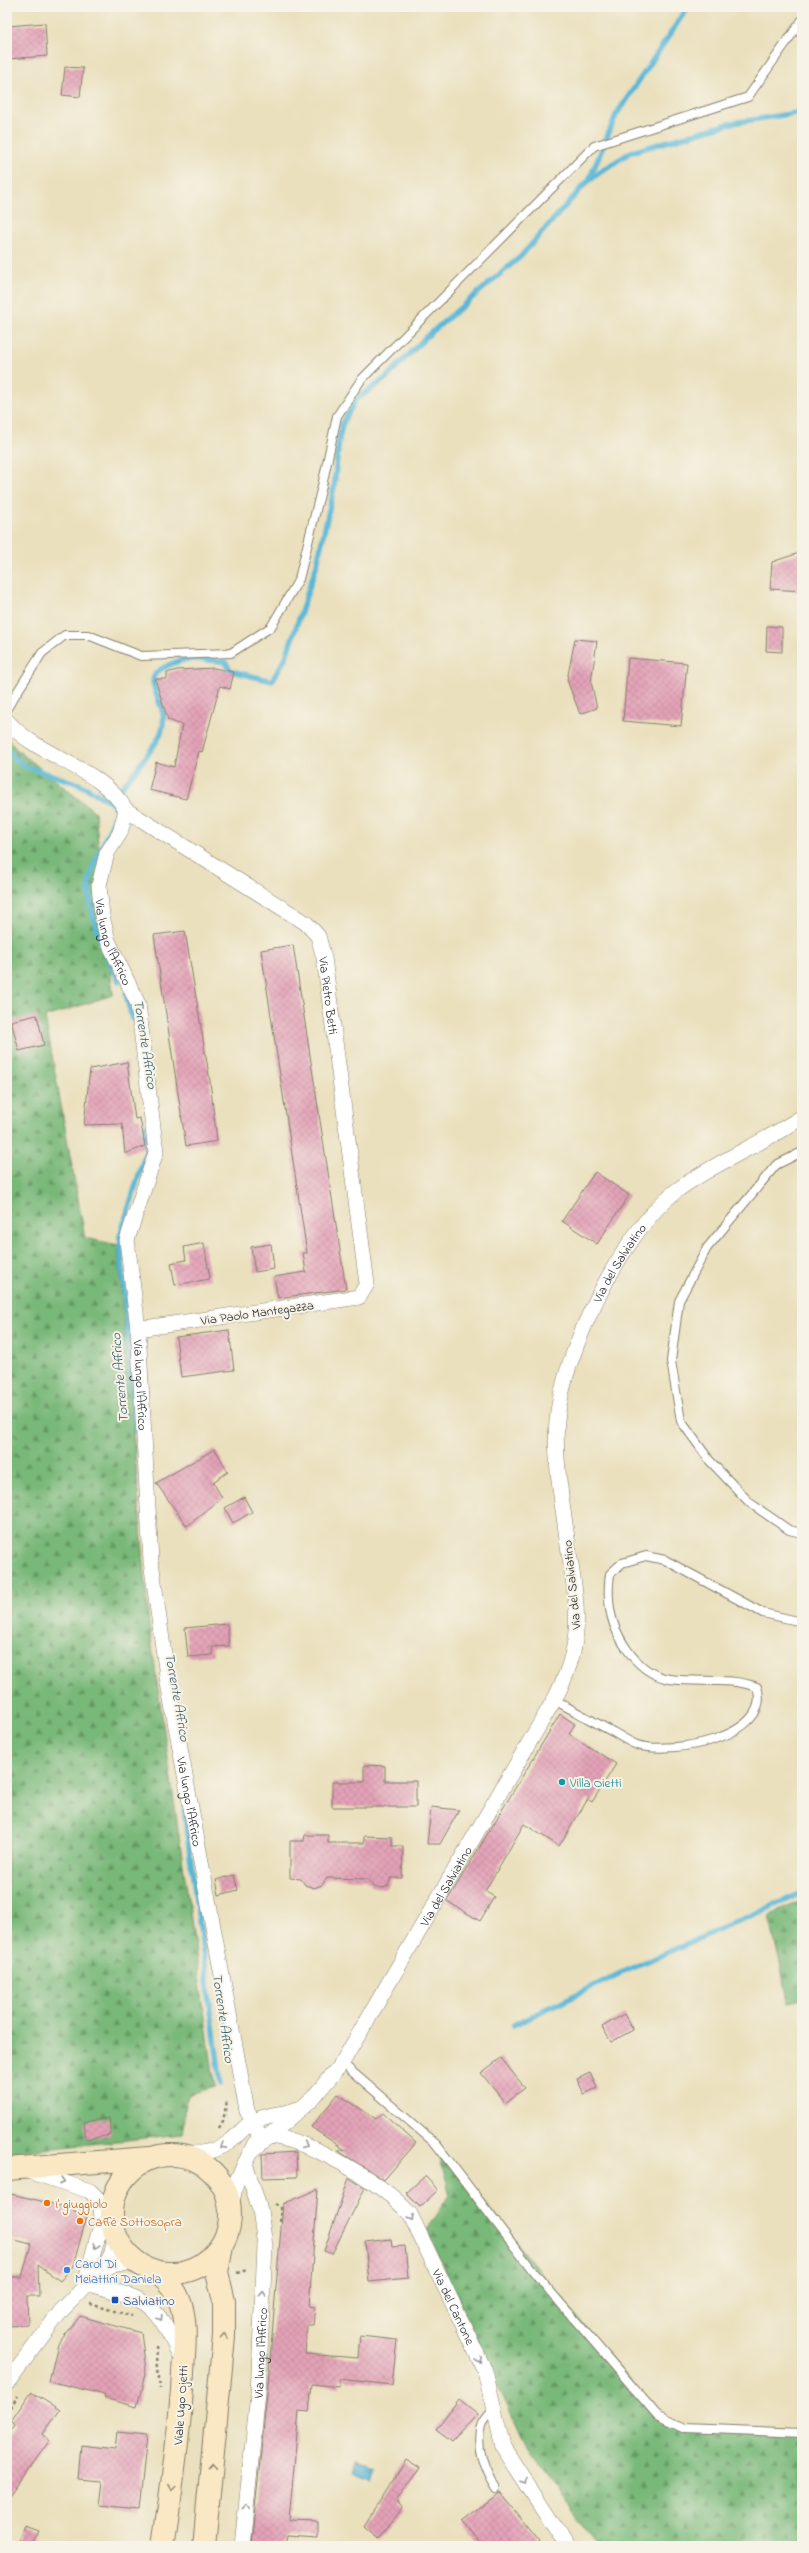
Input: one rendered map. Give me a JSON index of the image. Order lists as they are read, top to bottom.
{
  "streets": {
    "main road": ["Via lungo l'Affrico", "Viale Ugo Ojetti"],
    "street": [
      "Via Pietro Betti",
      "Via del Salviatino",
      "Via Paolo Mantegazza",
      "Via del Cantone"
    ]
  },
  "crossings": [
    ["Via lungo l'Affrico", "Via Pietro Betti"],
    ["Via lungo l'Affrico", "Via del Salviatino"],
    ["Via lungo l'Affrico", "Via Paolo Mantegazza"],
    ["Via lungo l'Affrico", "Viale Ugo Ojetti"],
    ["Via Pietro Betti", "Via Paolo Mantegazza"],
    ["Via del Salviatino", "Via del Cantone"]
  ],
  "one_way": ["Via del Cantone", "Viale Ugo Ojetti"],
  "water": ["Torrente Affrico"],
  "places": {
    "other": [
      "Villa Oietti",
      "I' giuggiolo",
      "Caffè Sottosopra",
      "Carol Di Meiattini Daniela"
    ],
    "transit": ["Salviatino"]
  }
}
